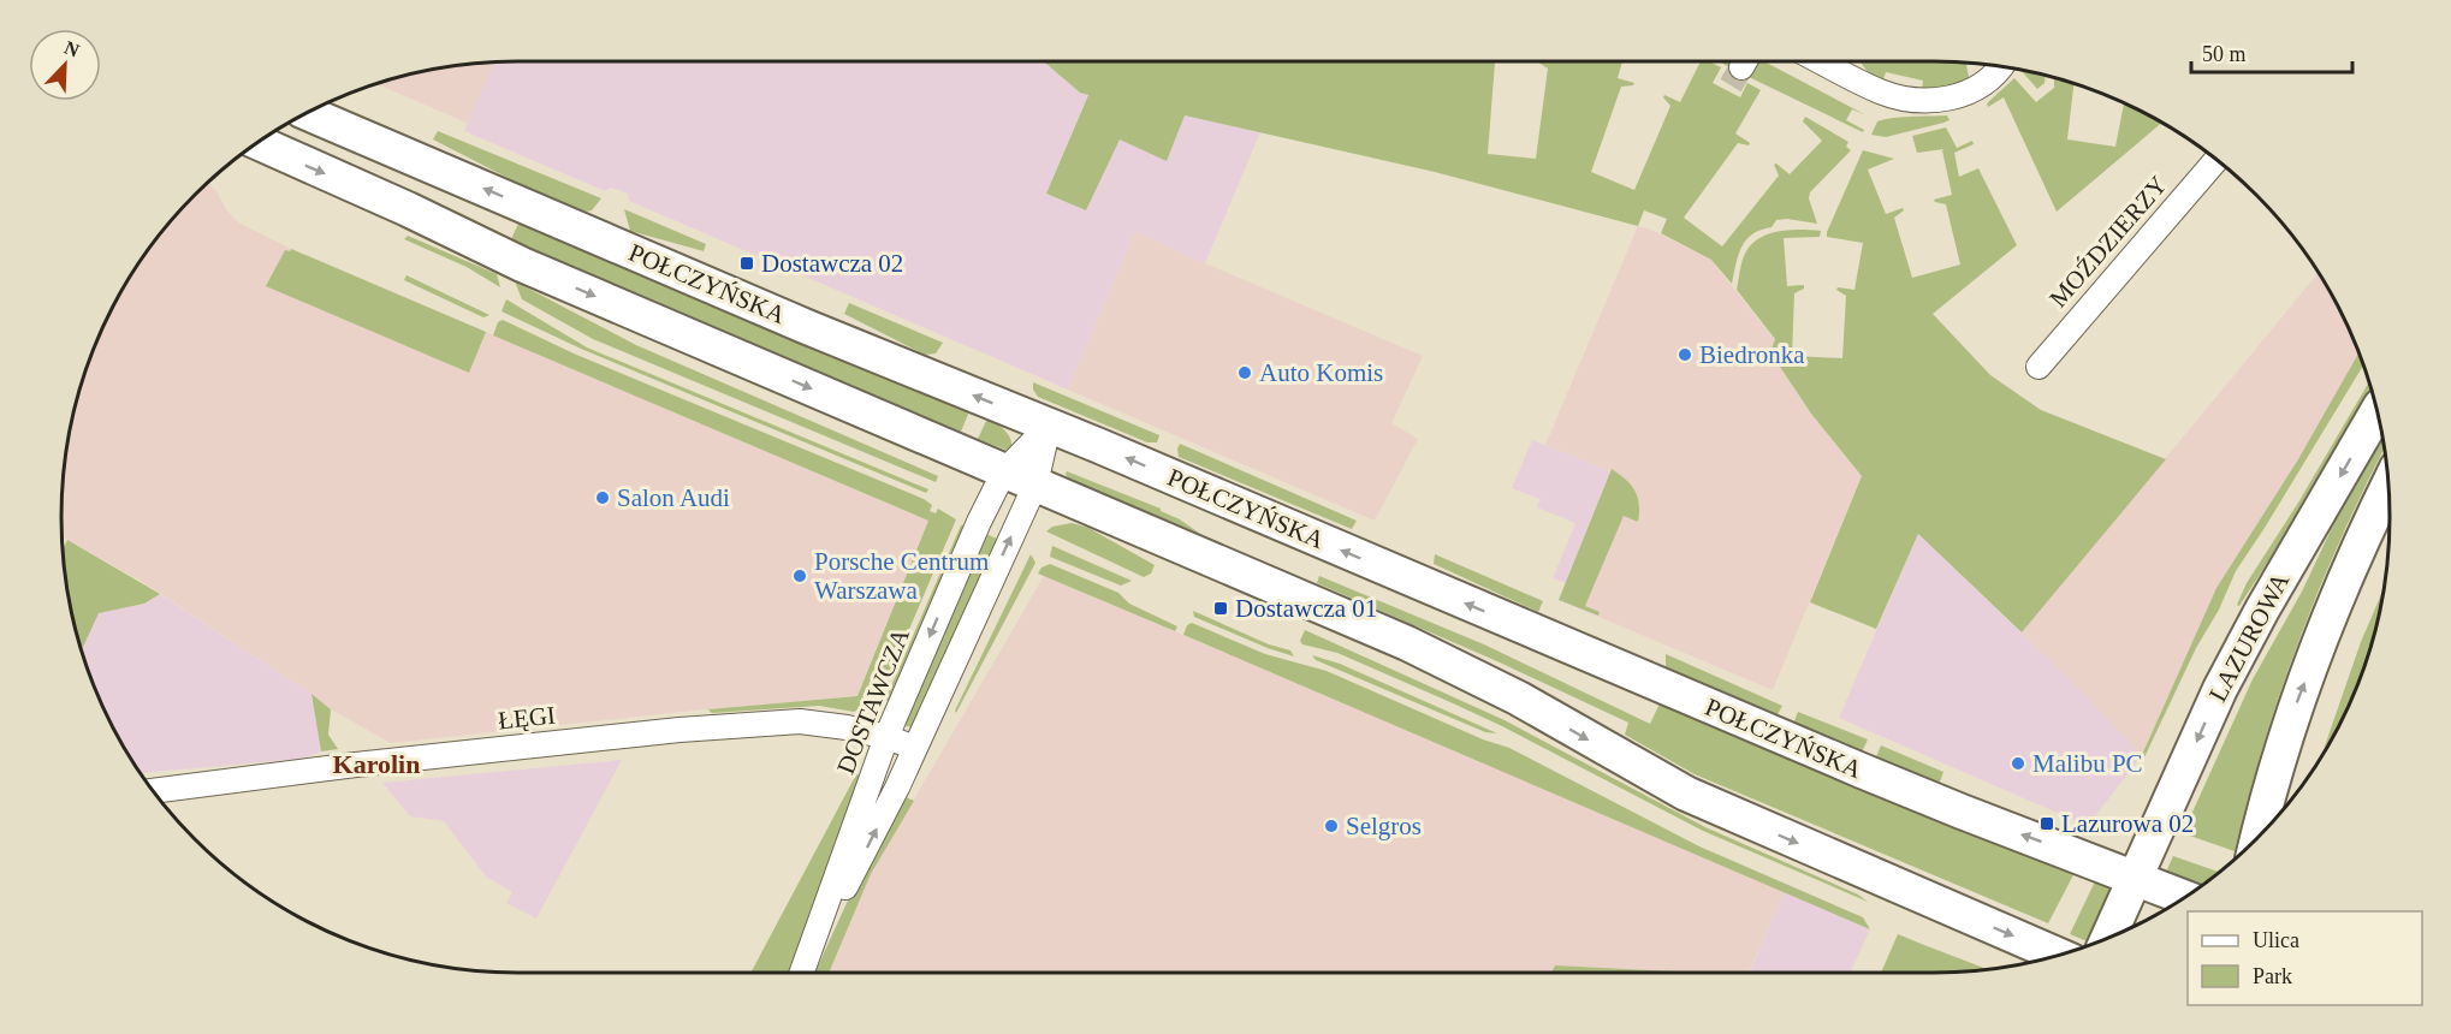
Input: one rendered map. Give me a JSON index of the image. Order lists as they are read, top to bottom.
{
  "streets": {
    "main road": ["POŁCZYŃSKA", "LAZUROWA"],
    "street": ["MOŹDZIERZY", "DOSTAWCZA", "ŁĘGI"]
  },
  "crossings": [
    ["POŁCZYŃSKA", "LAZUROWA"],
    ["POŁCZYŃSKA", "DOSTAWCZA"],
    ["DOSTAWCZA", "ŁĘGI"]
  ],
  "districts": ["Karolin"],
  "places": {
    "transit": ["Dostawcza 02", "Dostawcza 01", "Lazurowa 02"],
    "other": [
      "Biedronka",
      "Auto Komis",
      "Salon Audi",
      "Porsche Centrum Warszawa",
      "Malibu PC",
      "Selgros"
    ]
  },
  "legend": ["Ulica", "Park"],
  "scale_bar": "50 m",
  "north": "top right"
}
